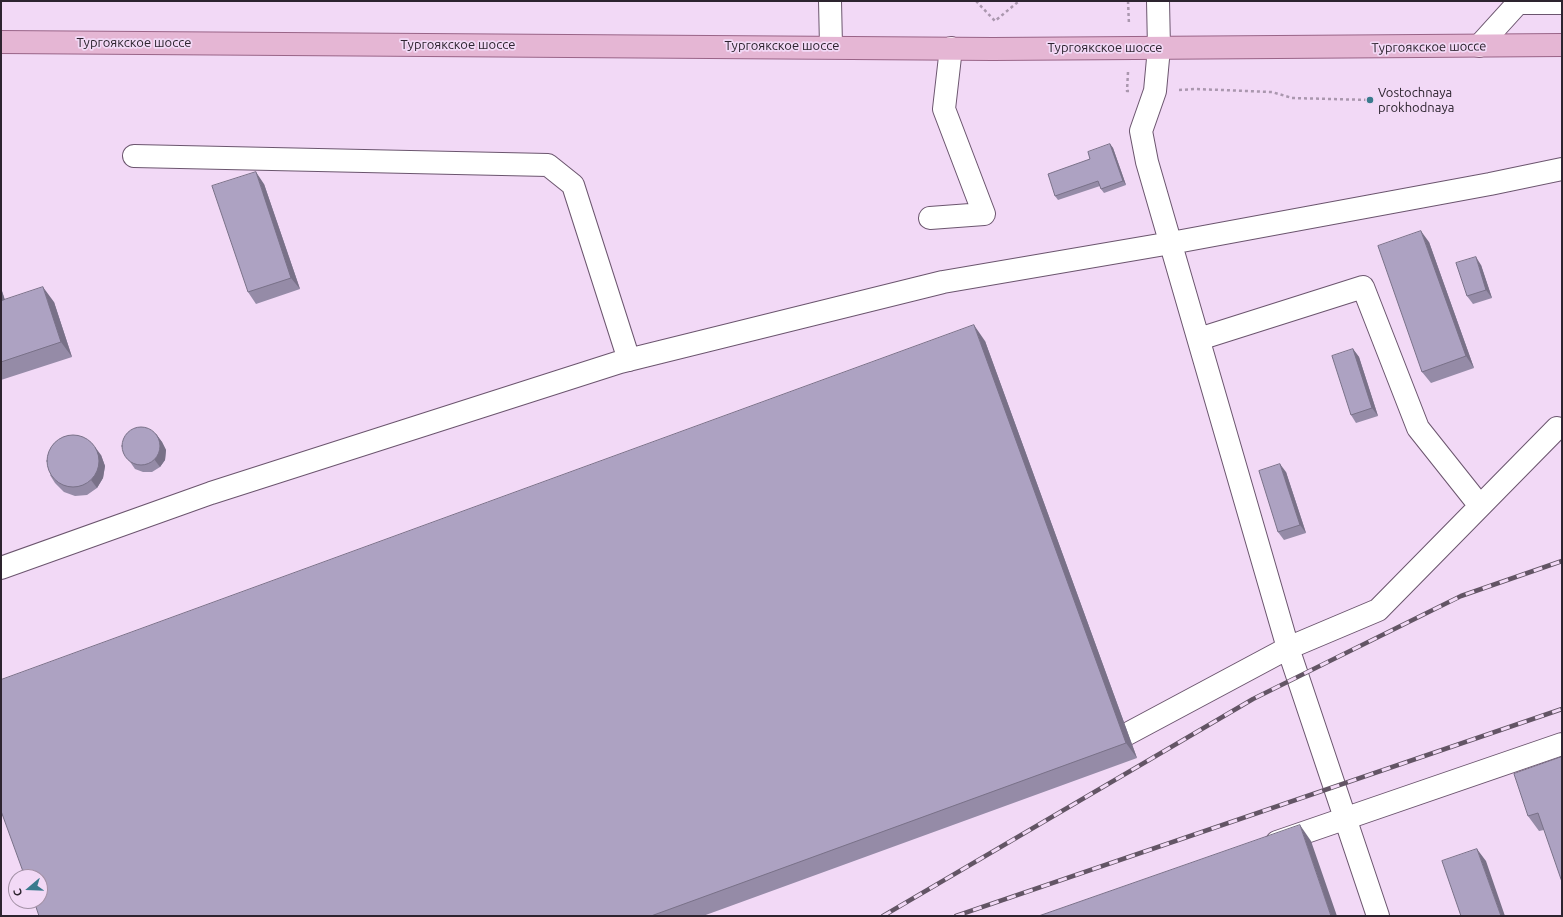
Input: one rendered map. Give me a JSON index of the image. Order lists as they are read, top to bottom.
{
  "streets": {
    "main road": ["Тургоякское шоссе"]
  },
  "places": ["Vostochnaya prokhodnaya"],
  "north": "left"
}
